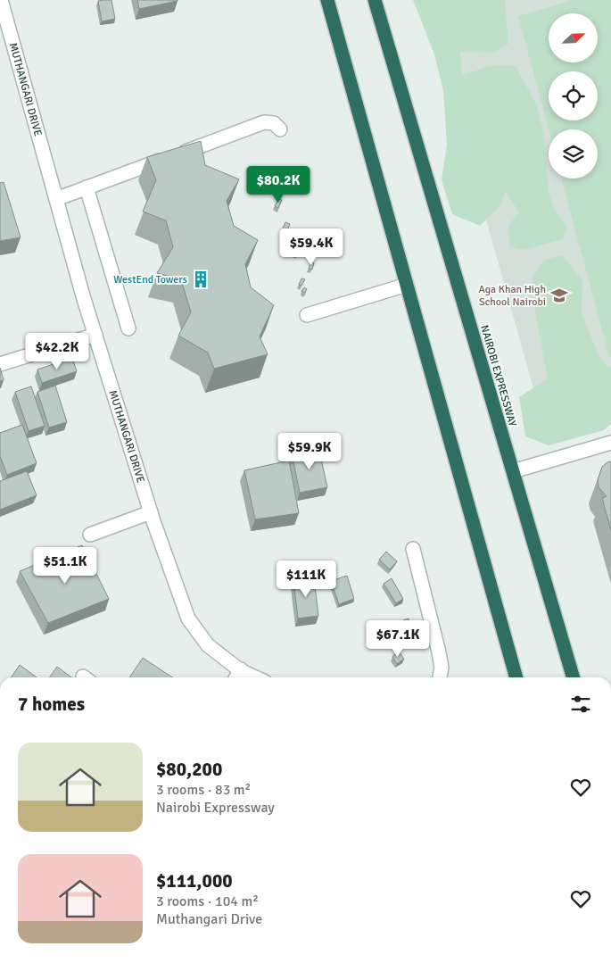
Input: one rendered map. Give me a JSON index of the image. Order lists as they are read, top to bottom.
{
  "streets": {
    "highway": ["NAIROBI EXPRESSWAY"],
    "street": ["MUTHANGARI DRIVE"]
  },
  "places": {
    "building": ["WestEnd Towers"],
    "school or university": ["Aga Khan High School Nairobi"]
  },
  "north": "top right",
  "page": {
    "price": [
      "$80.2K",
      "$59.4K",
      "$42.2K",
      "$59.9K",
      "$51.1K",
      "$111K",
      "$67.1K"
    ],
    "heading": "7 homes",
    "list": [
      {
        "name": "$80,200",
        "note": "3 rooms · 83 m² · Nairobi Expressway"
      },
      {
        "name": "$111,000",
        "note": "3 rooms · 104 m² · Muthangari Drive"
      }
    ]
  }
}
